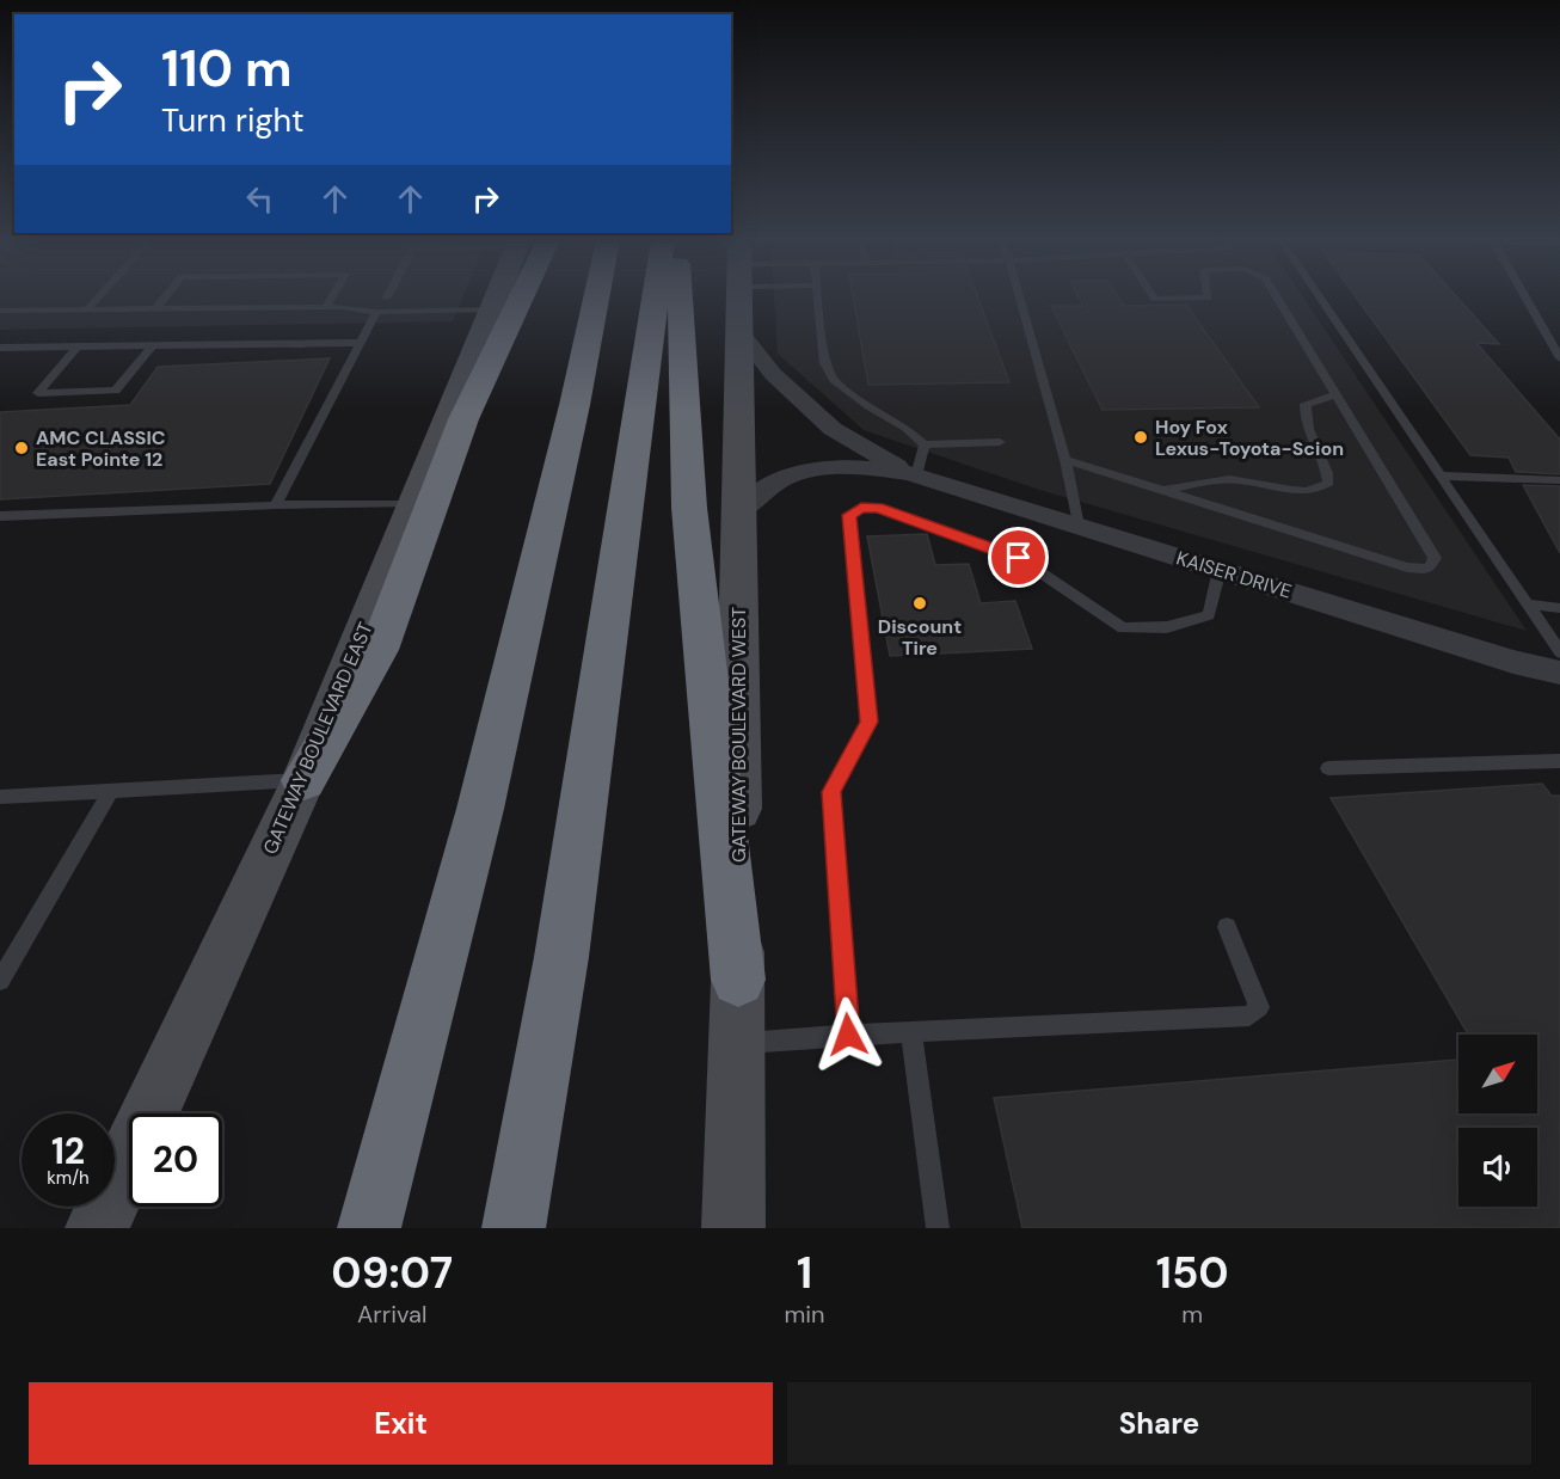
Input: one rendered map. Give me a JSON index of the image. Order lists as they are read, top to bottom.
{
  "streets": {
    "main road": ["GATEWAY BOULEVARD WEST", "GATEWAY BOULEVARD EAST"],
    "street": ["KAISER DRIVE"]
  },
  "crossings": [
    ["KAISER DRIVE", "GATEWAY BOULEVARD WEST"]
  ],
  "places": ["Hoy Fox Lexus-Toyota-Scion", "AMC CLASSIC East Pointe 12", "Discount Tire"],
  "north": "top right",
  "page": {
    "turn": ["110 m", "Turn right"],
    "speed": "12 km/h",
    "limit": "20",
    "eta": [
      "09:07",
      "Arrival",
      "1",
      "min",
      "150",
      "m"
    ],
    "buttons": ["Exit", "Share"]
  }
}
